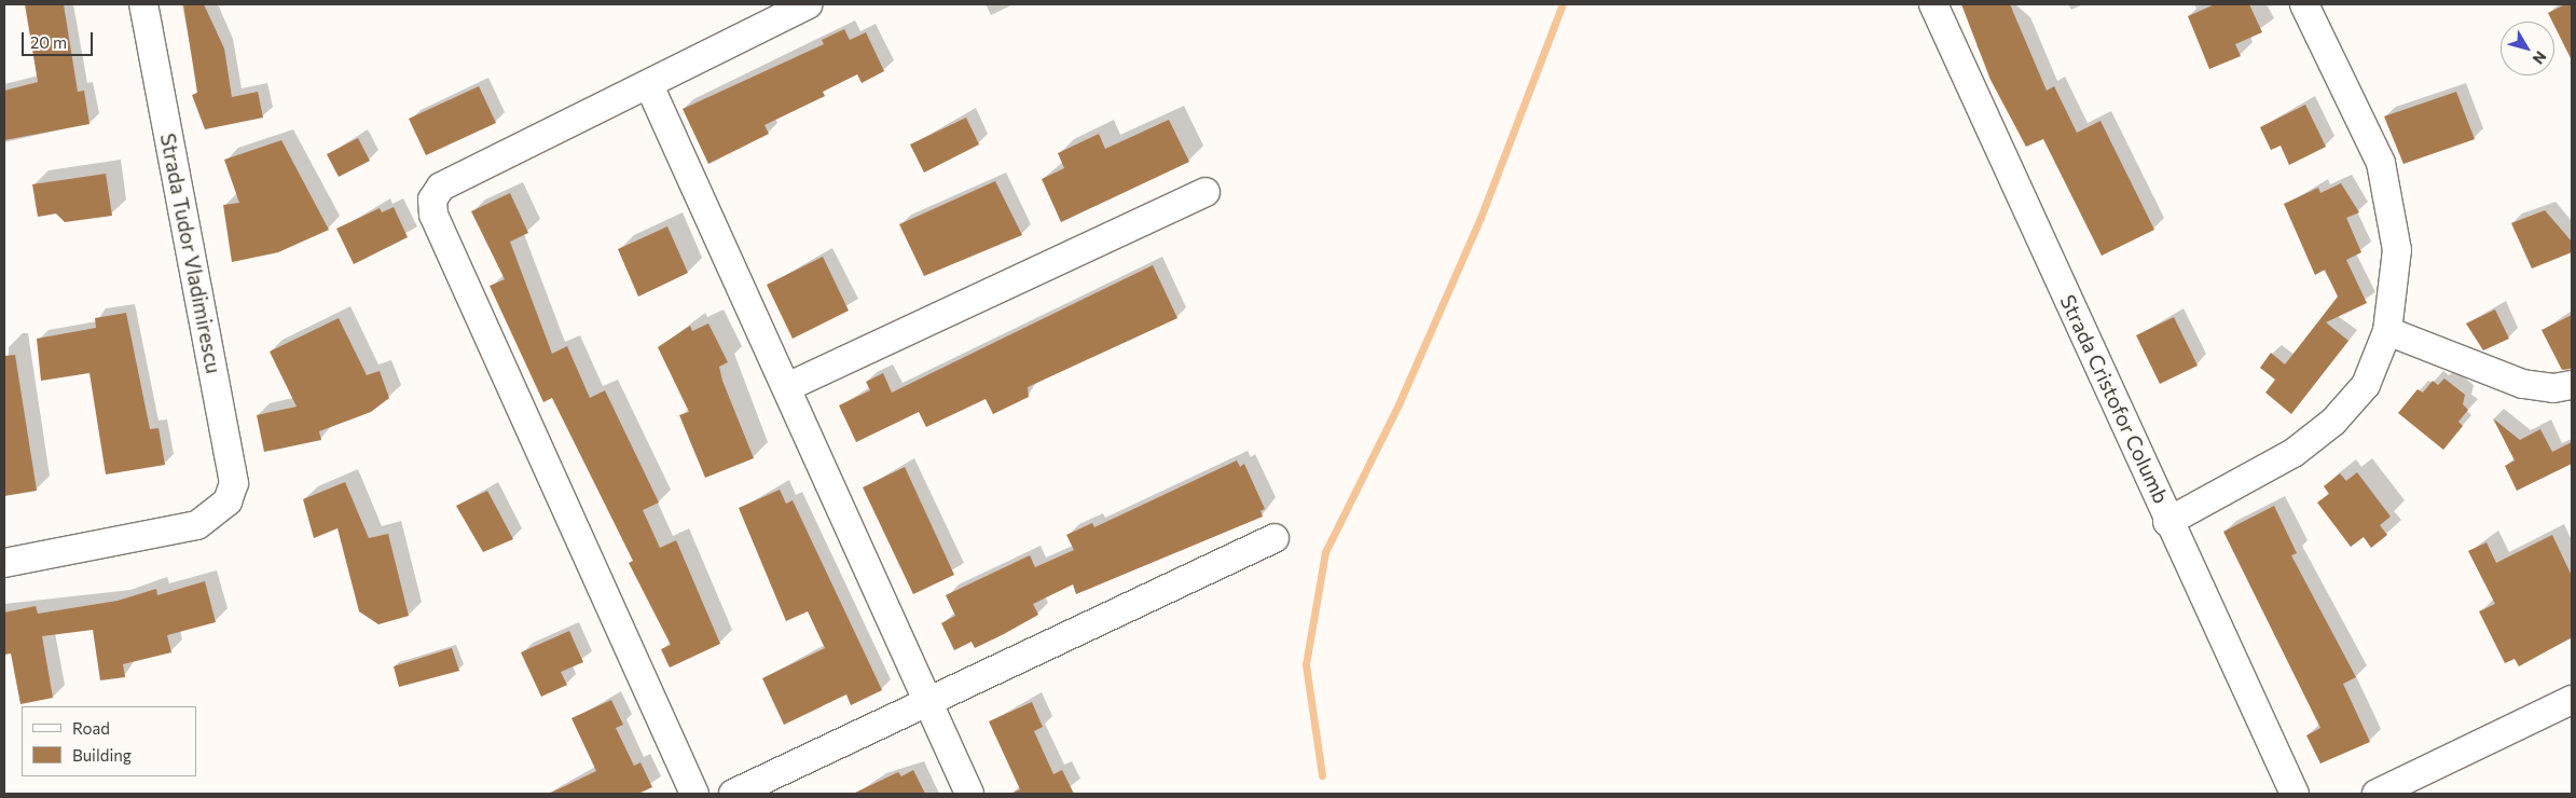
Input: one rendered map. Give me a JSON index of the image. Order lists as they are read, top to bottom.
{
  "streets": {
    "street": ["Strada Tudor Vladimirescu", "Strada Cristofor Columb"]
  },
  "legend": ["Road", "Building"],
  "scale_bar": "20 m",
  "north": "bottom right"
}
